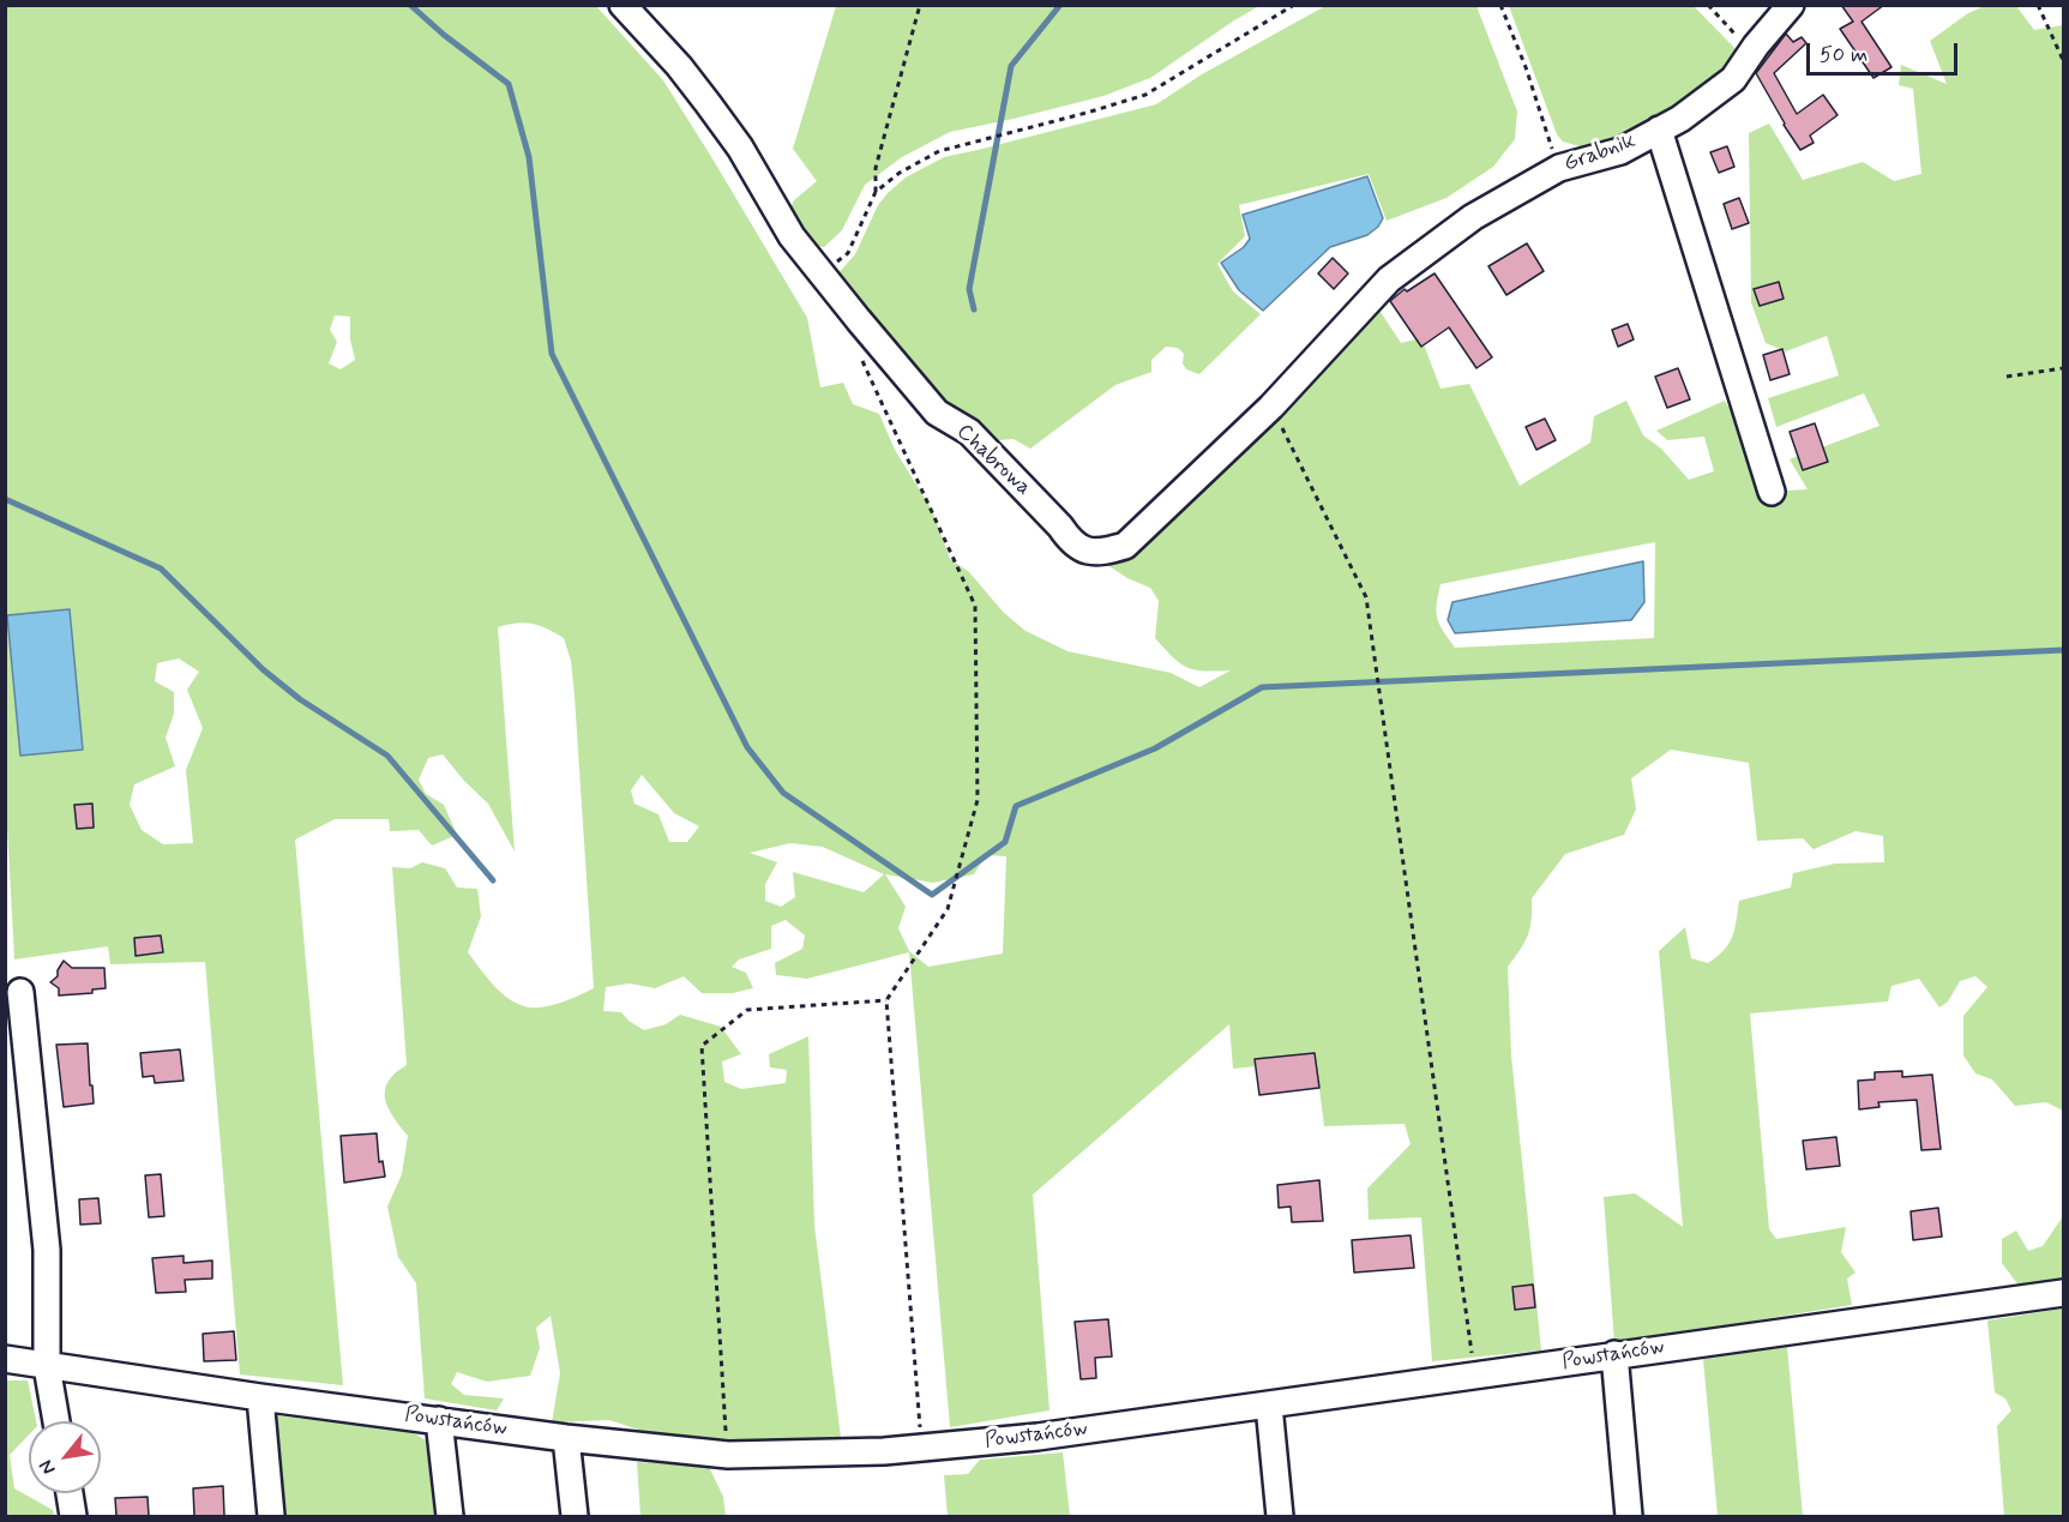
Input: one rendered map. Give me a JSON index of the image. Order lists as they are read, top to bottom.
{
  "streets": {
    "street": ["Grabnik", "Chabrowa", "Powstańców"]
  },
  "crossings": [
    ["Grabnik", "Chabrowa"]
  ],
  "scale_bar": "50 m",
  "north": "bottom left"
}
